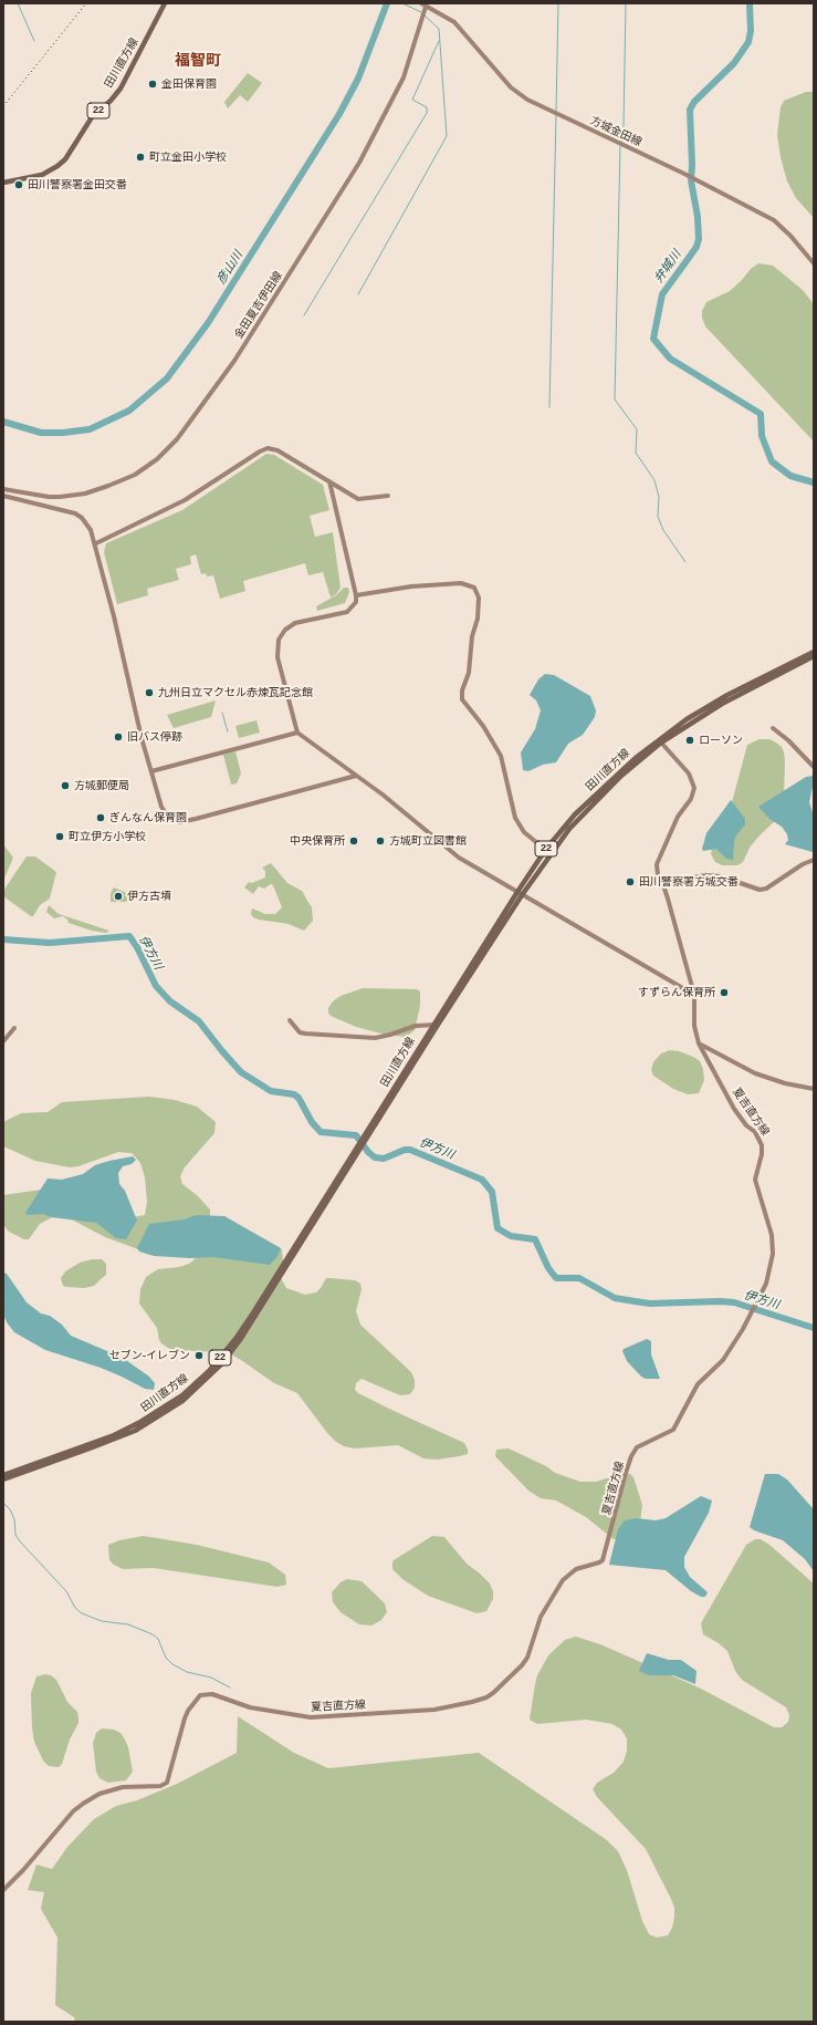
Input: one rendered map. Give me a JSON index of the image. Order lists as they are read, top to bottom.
{
  "streets": {
    "main road": [
      "田川直方線",
      "22",
      "方城金田線",
      "金田夏吉伊田線",
      "夏吉直方線"
    ]
  },
  "crossings": [
    ["田川直方線", "夏吉直方線"],
    ["方城金田線", "金田夏吉伊田線"]
  ],
  "districts": ["福智町"],
  "water": ["弁城川", "彦山川", "伊方川"],
  "places": [
    "金田保育園",
    "町立金田小学校",
    "田川警察署金田交番",
    "九州日立マクセル赤煉瓦記念館",
    "旧バス停跡",
    "ローソン",
    "方城郵便局",
    "ぎんなん保育園",
    "町立伊方小学校",
    "中央保育所",
    "方城町立図書館",
    "田川警察署方城交番",
    "伊方古墳",
    "すずらん保育所",
    "セブン-イレブン"
  ]
}
